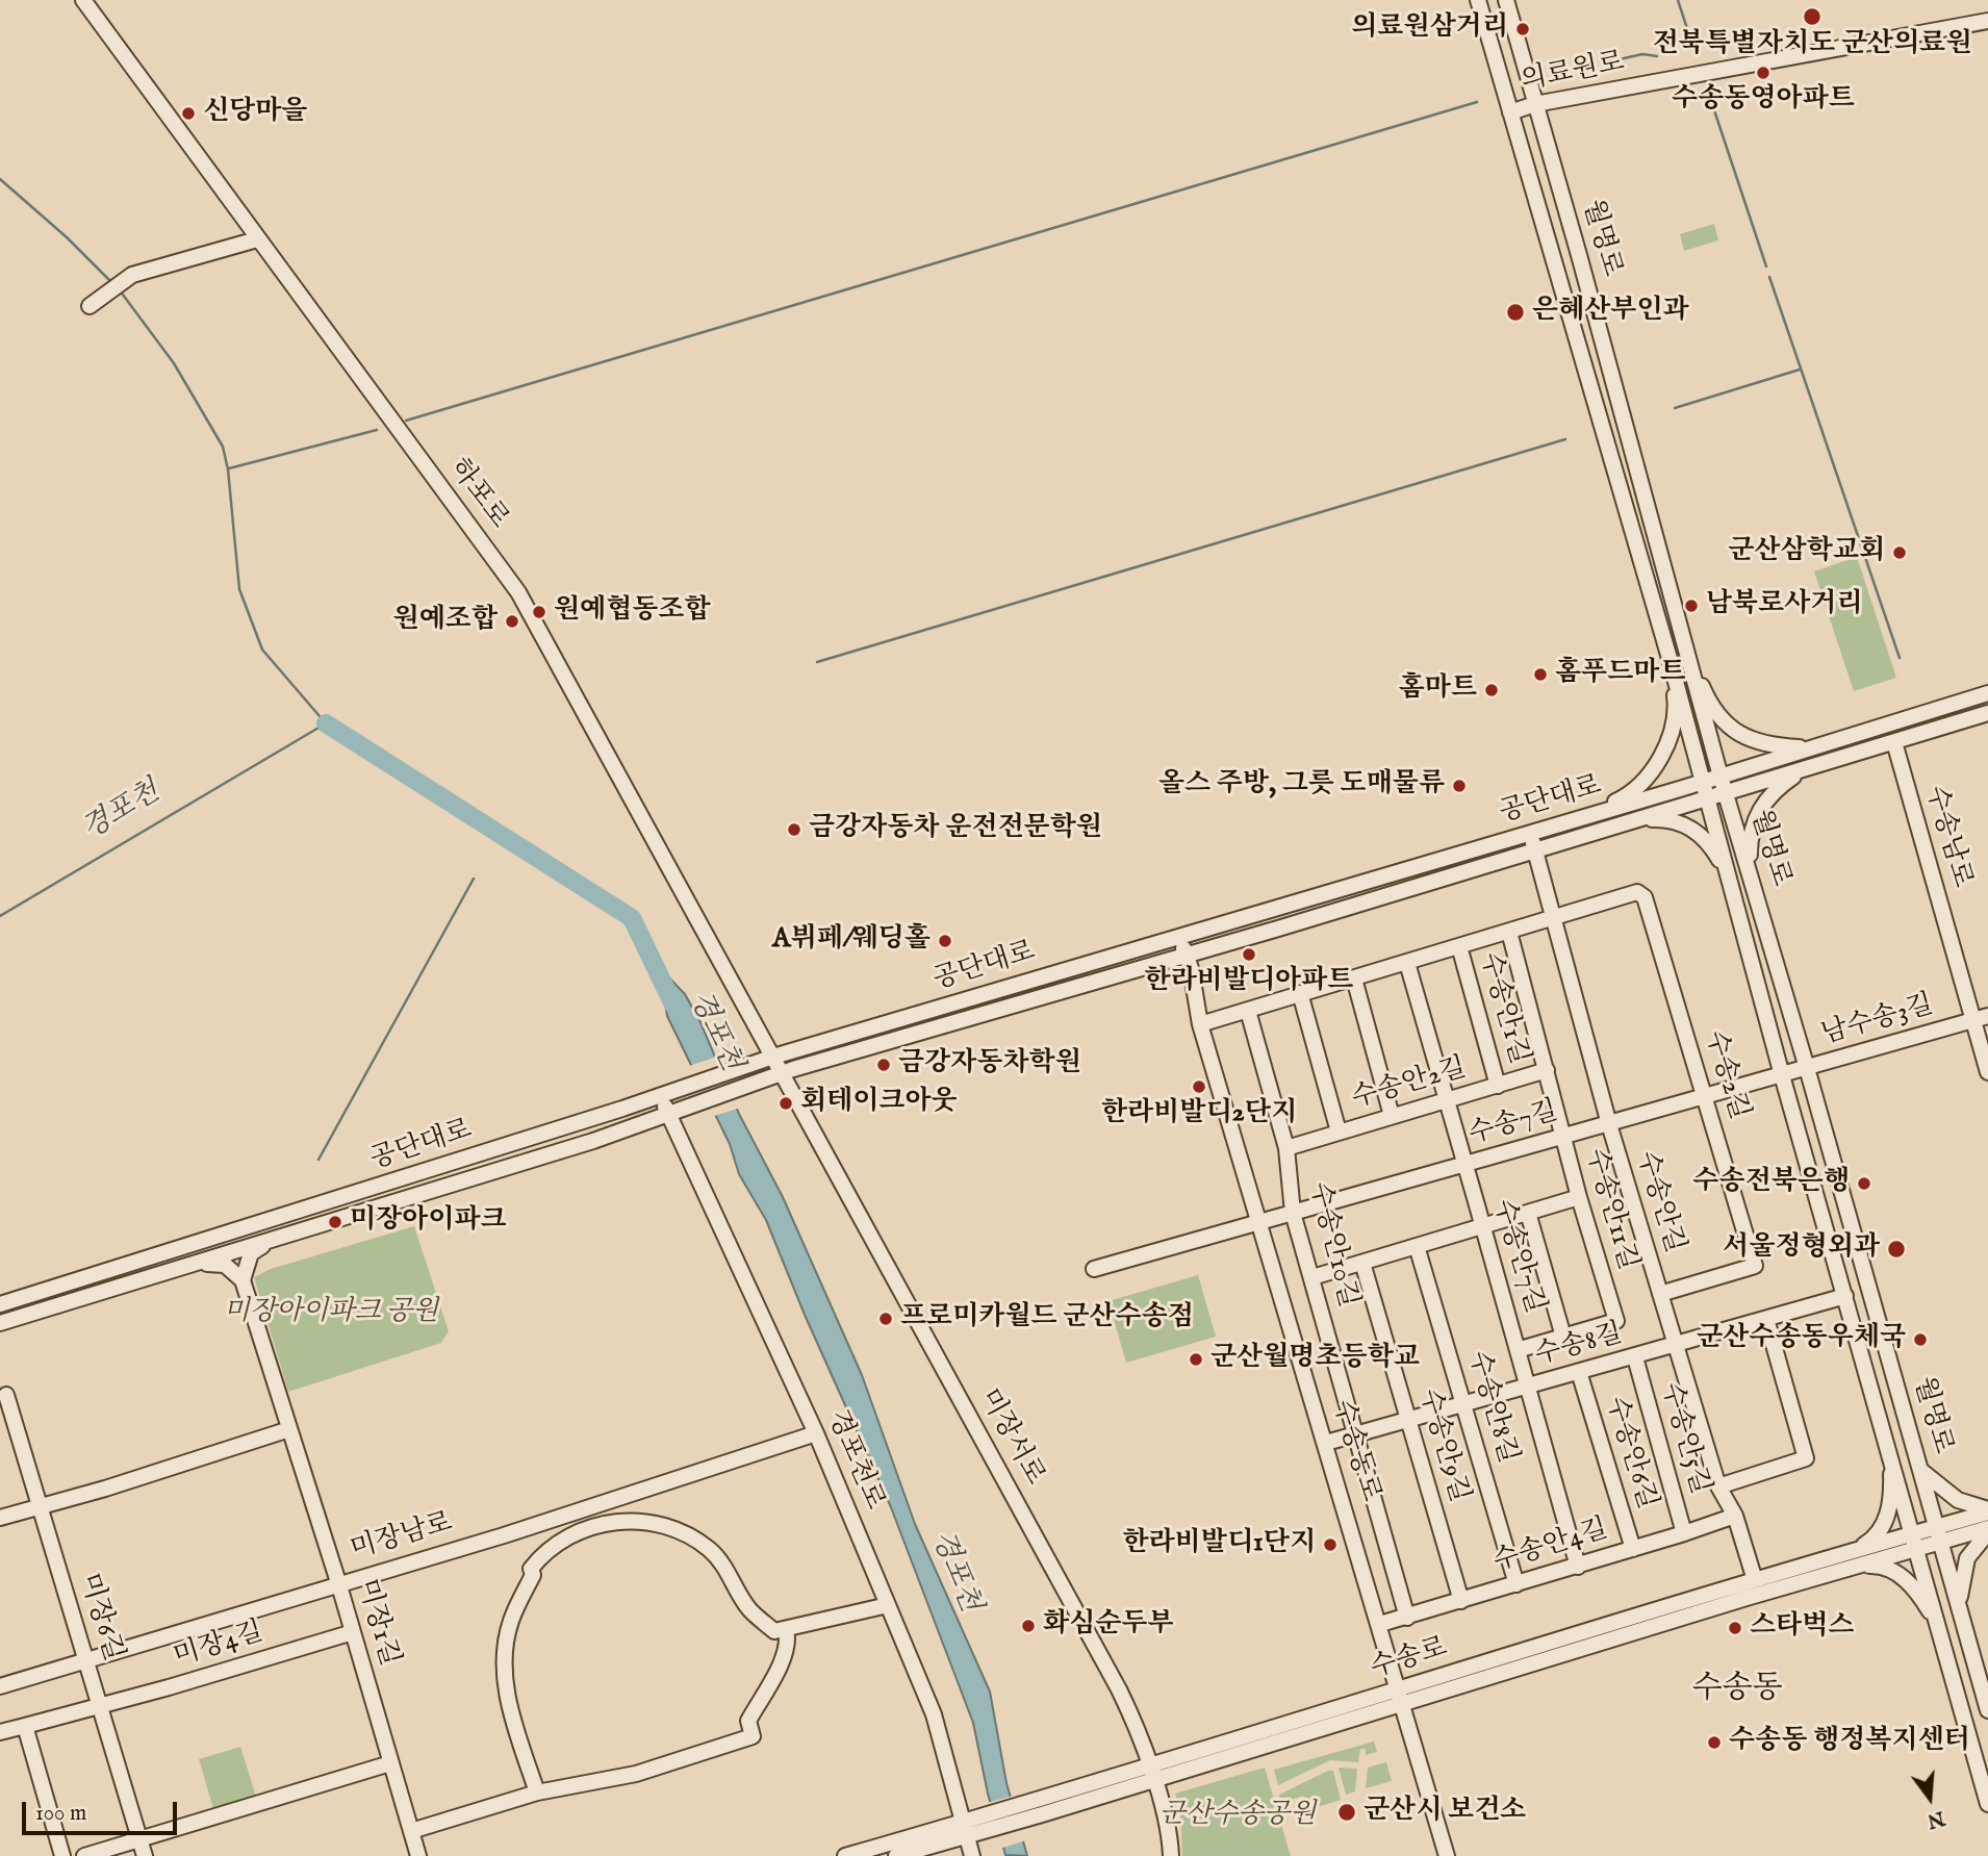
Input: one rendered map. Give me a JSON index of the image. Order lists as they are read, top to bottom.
{
  "streets": {
    "street": [
      "의료원로",
      "월명로",
      "하포로",
      "공단대로",
      "수송남로",
      "수송안1길",
      "남수송3길",
      "수송2길",
      "수송안2길",
      "수송7길",
      "수송안길",
      "수송안11길",
      "수송안10길",
      "수송안7길",
      "수송8길",
      "수송안8길",
      "미장서로",
      "수송안5길",
      "수송안9길",
      "수송동로",
      "수송안6길",
      "경포천로",
      "미장남로",
      "수송안4길",
      "미장6길",
      "미장1길",
      "미장4길",
      "수송로"
    ]
  },
  "crossings": [
    ["의료원로", "월명로"],
    ["월명로", "공단대로"],
    ["월명로", "남수송3길"],
    ["월명로", "수송7길"],
    ["월명로", "수송8길"],
    ["월명로", "수송로"],
    ["하포로", "공단대로"],
    ["하포로", "미장서로"],
    ["공단대로", "수송남로"],
    ["공단대로", "수송안길"],
    ["공단대로", "미장서로"],
    ["공단대로", "수송동로"],
    ["공단대로", "경포천로"],
    ["수송남로", "남수송3길"],
    ["수송안1길", "수송2길"],
    ["수송안1길", "수송안2길"],
    ["수송안1길", "수송안길"],
    ["수송안1길", "수송안11길"],
    ["수송안1길", "수송안10길"],
    ["수송안1길", "수송안7길"],
    ["수송안1길", "수송동로"],
    ["남수송3길", "수송7길"],
    ["수송2길", "수송7길"],
    ["수송2길", "수송안길"],
    ["수송안2길", "수송안11길"],
    ["수송안2길", "수송안10길"],
    ["수송안2길", "수송안7길"],
    ["수송7길", "수송안길"],
    ["수송7길", "수송안11길"],
    ["수송7길", "수송안10길"],
    ["수송7길", "수송안7길"],
    ["수송7길", "수송동로"],
    ["수송안길", "수송8길"],
    ["수송안길", "수송안4길"],
    ["수송안길", "수송로"],
    ["수송안11길", "수송안7길"],
    ["수송안10길", "수송8길"],
    ["수송안10길", "수송안4길"],
    ["수송안7길", "수송8길"],
    ["수송안7길", "수송안4길"],
    ["수송8길", "수송안8길"],
    ["수송8길", "수송안5길"],
    ["수송8길", "수송안9길"],
    ["수송8길", "수송동로"],
    ["수송8길", "수송안6길"],
    ["수송안8길", "수송안4길"],
    ["미장서로", "수송로"],
    ["수송안5길", "수송안4길"],
    ["수송안9길", "수송안4길"],
    ["수송동로", "수송안4길"],
    ["수송동로", "수송로"],
    ["수송안6길", "수송안4길"],
    ["경포천로", "미장남로"],
    ["경포천로", "수송로"],
    ["미장남로", "미장6길"],
    ["미장남로", "미장1길"],
    ["미장6길", "미장4길"],
    ["미장1길", "미장4길"]
  ],
  "districts": ["수송동"],
  "water": ["경포천"],
  "parks": ["미장아이파크 공원", "군산수송공원"],
  "places": [
    "전북특별자치도 군산의료원",
    "의료원삼거리",
    "수송동영아파트",
    "신당마을",
    "은혜산부인과",
    "군산삼학교회",
    "남북로사거리",
    "원예협동조합",
    "원예조합",
    "홈푸드마트",
    "홈마트",
    "올스 주방, 그릇 도매물류",
    "금강자동차 운전전문학원",
    "A뷔페/웨딩홀",
    "한라비발디아파트",
    "금강자동차학원",
    "한라비발디2단지",
    "회테이크아웃",
    "수송전북은행",
    "미장아이파크",
    "서울정형외과",
    "프로미카월드 군산수송점",
    "군산수송동우체국",
    "군산월명초등학교",
    "한라비발디1단지",
    "화심순두부",
    "스타벅스",
    "수송동 행정복지센터",
    "군산시 보건소"
  ],
  "scale_bar": "100 m",
  "north": "bottom"
}
